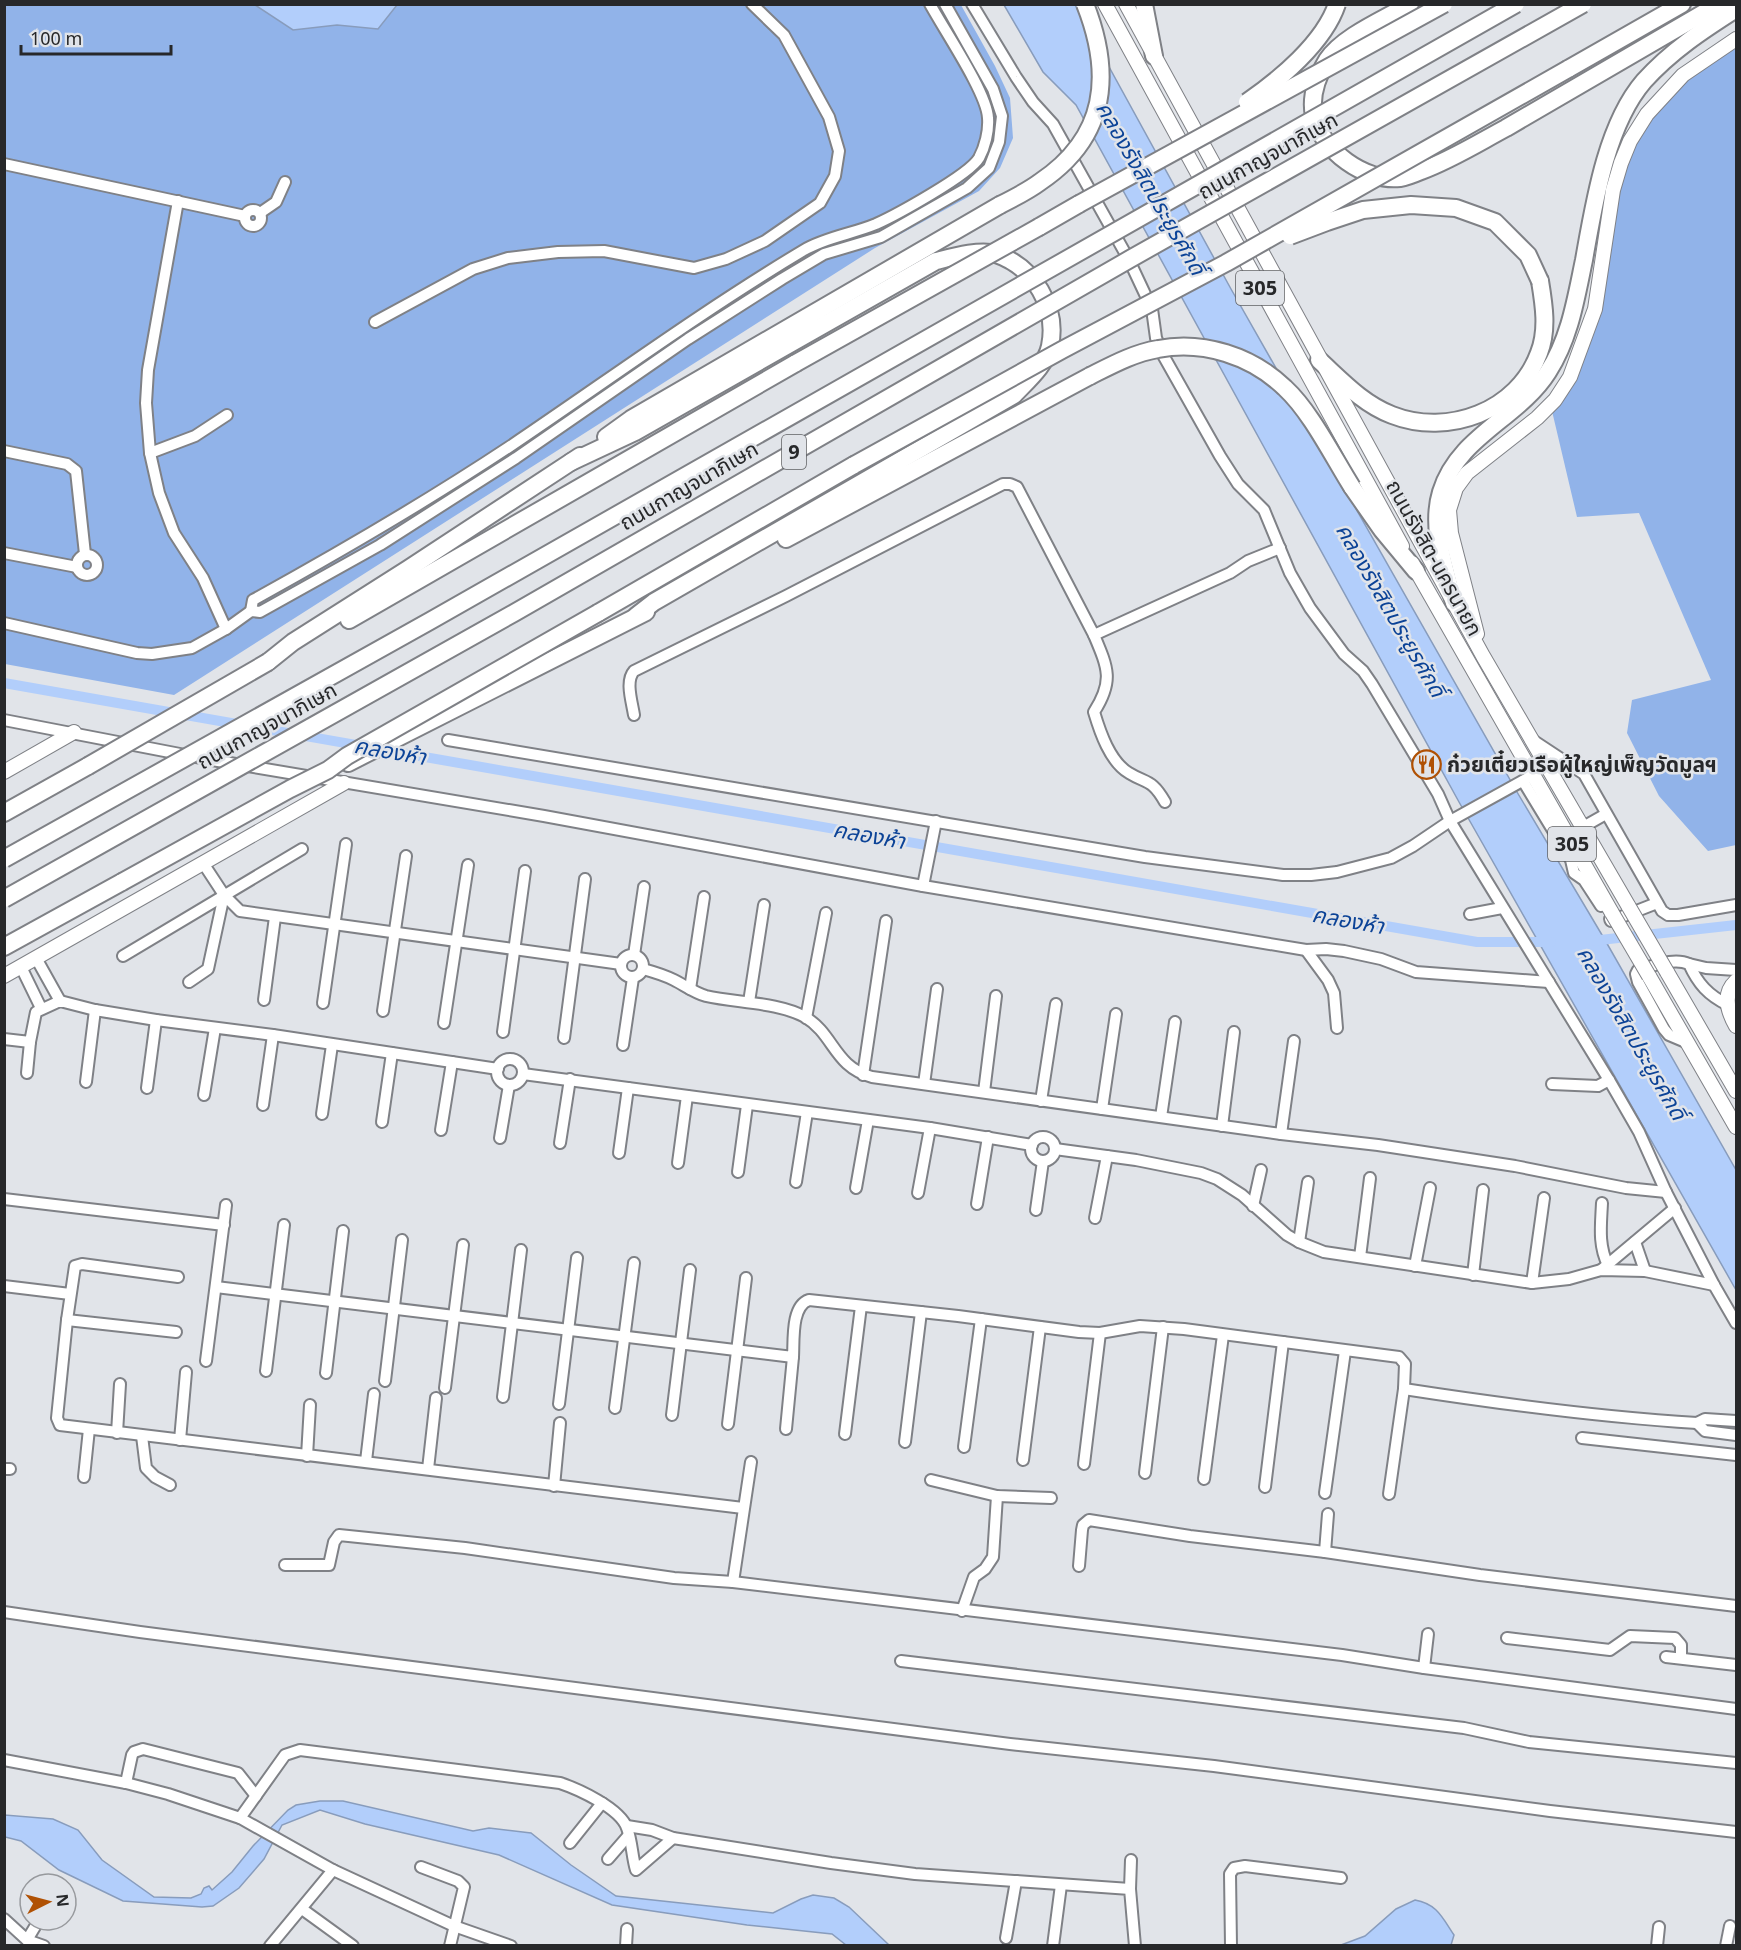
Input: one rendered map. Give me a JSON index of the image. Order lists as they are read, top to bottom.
{
  "streets": {
    "highway": ["ถนนกาญจนาภิเษก", "9"],
    "main road": ["305", "ถนนรังสิต-นครนายก"]
  },
  "water": ["คลองรังสิตประยูรศักดิ์", "คลองห้า"],
  "places": {
    "restaurant": ["ก๋วยเตี๋ยวเรือผู้ใหญ่เพ็ญวัดมูลฯ"]
  },
  "scale_bar": "100 m",
  "north": "right"
}
